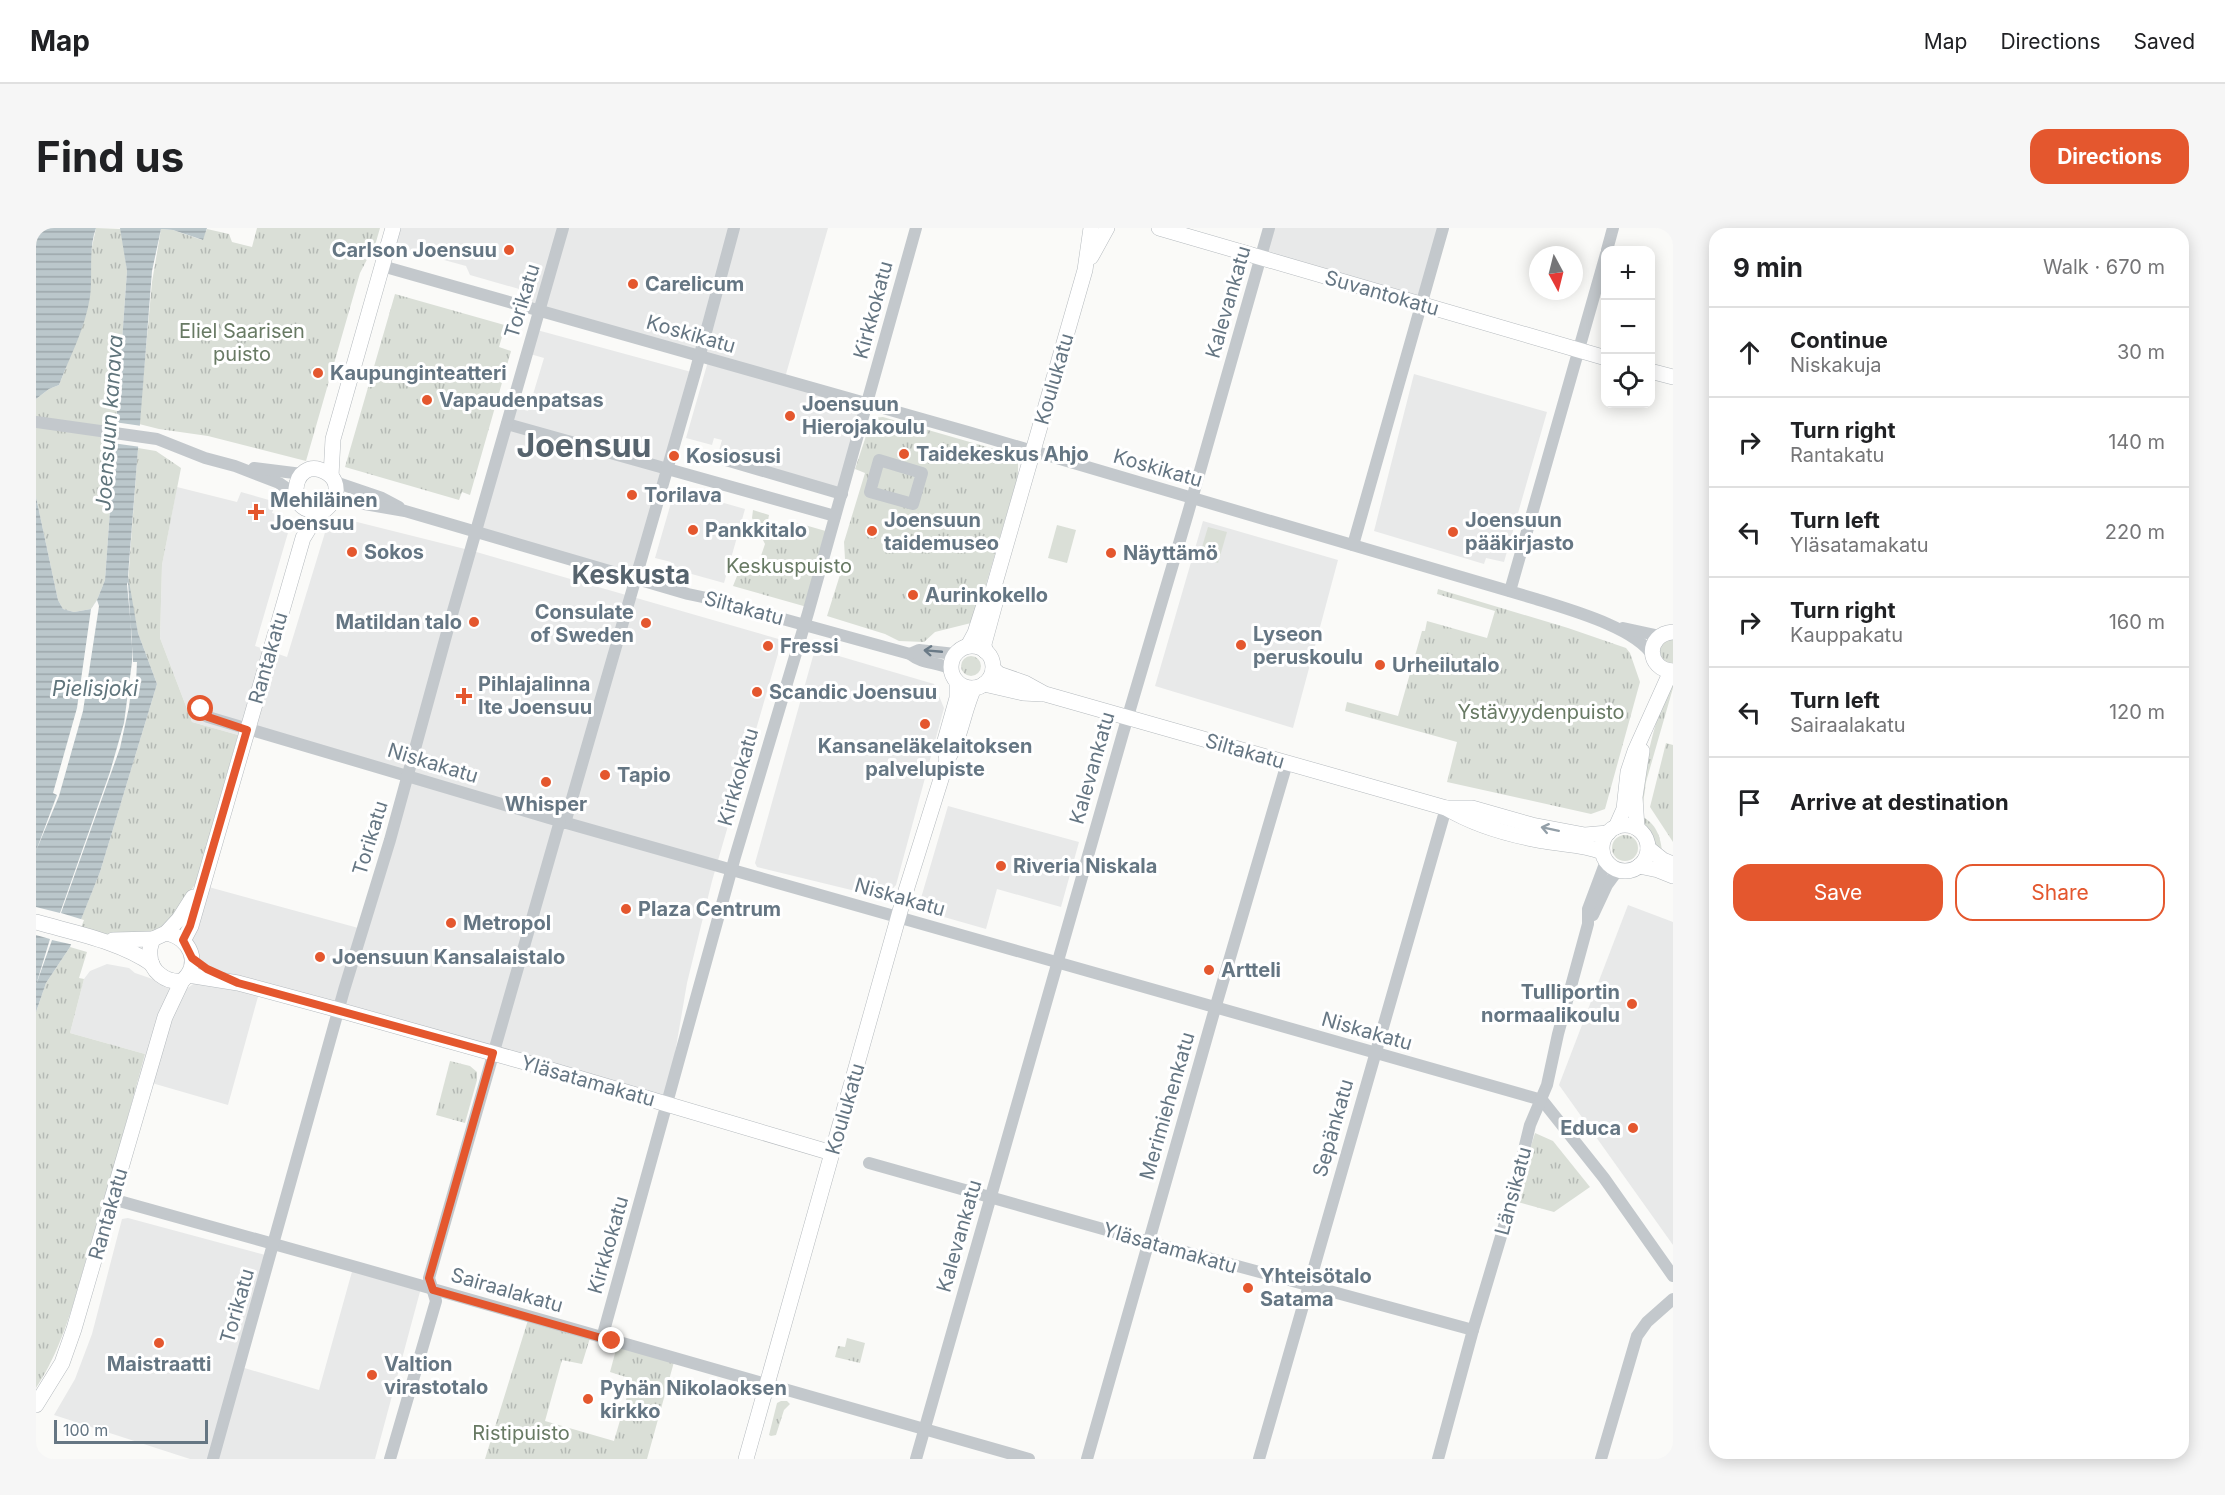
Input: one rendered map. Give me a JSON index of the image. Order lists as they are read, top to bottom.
{
  "streets": {
    "main road": [
      "Suvantokatu",
      "Koulukatu",
      "Siltakatu",
      "Rantakatu",
      "Yläsatamakatu"
    ],
    "street": [
      "Torikatu",
      "Kalevankatu",
      "Kirkkokatu",
      "Koskikatu",
      "Niskakatu",
      "Merimiehenkatu",
      "Sepänkatu",
      "Länsikatu",
      "Sairaalakatu"
    ]
  },
  "crossings": [
    ["Suvantokatu", "Kalevankatu"],
    ["Torikatu", "Koskikatu"],
    ["Torikatu", "Siltakatu"],
    ["Torikatu", "Niskakatu"],
    ["Torikatu", "Yläsatamakatu"],
    ["Torikatu", "Sairaalakatu"],
    ["Kalevankatu", "Koskikatu"],
    ["Kalevankatu", "Siltakatu"],
    ["Kalevankatu", "Niskakatu"],
    ["Kalevankatu", "Yläsatamakatu"],
    ["Kalevankatu", "Sairaalakatu"],
    ["Kirkkokatu", "Koskikatu"],
    ["Kirkkokatu", "Siltakatu"],
    ["Kirkkokatu", "Niskakatu"],
    ["Kirkkokatu", "Yläsatamakatu"],
    ["Kirkkokatu", "Sairaalakatu"],
    ["Koskikatu", "Koulukatu"],
    ["Koulukatu", "Siltakatu"],
    ["Koulukatu", "Niskakatu"],
    ["Koulukatu", "Yläsatamakatu"],
    ["Koulukatu", "Sairaalakatu"],
    ["Siltakatu", "Rantakatu"],
    ["Siltakatu", "Merimiehenkatu"],
    ["Siltakatu", "Sepänkatu"],
    ["Siltakatu", "Länsikatu"],
    ["Rantakatu", "Niskakatu"],
    ["Rantakatu", "Yläsatamakatu"],
    ["Rantakatu", "Sairaalakatu"],
    ["Niskakatu", "Merimiehenkatu"],
    ["Niskakatu", "Sepänkatu"],
    ["Niskakatu", "Länsikatu"],
    ["Yläsatamakatu", "Merimiehenkatu"],
    ["Yläsatamakatu", "Sepänkatu"],
    ["Yläsatamakatu", "Länsikatu"]
  ],
  "districts": ["Joensuu", "Keskusta"],
  "water": ["Joensuun kanava", "Pielisjoki"],
  "parks": [
    "Eliel Saarisen puisto",
    "Keskuspuisto",
    "Ystävyydenpuisto",
    "Ristipuisto"
  ],
  "places": {
    "other": [
      "Carlson Joensuu",
      "Carelicum",
      "Kaupunginteatteri",
      "Vapaudenpatsas",
      "Joensuun Hierojakoulu",
      "Taidekeskus Ahjo",
      "Kosiosusi",
      "Torilava",
      "Pankkitalo",
      "Joensuun taidemuseo",
      "Joensuun pääkirjasto",
      "Sokos",
      "Näyttämö",
      "Aurinkokello",
      "Matildan talo",
      "Consulate of Sweden",
      "Lyseon peruskoulu",
      "Fressi",
      "Urheilutalo",
      "Scandic Joensuu",
      "Kansaneläkelaitoksen palvelupiste",
      "Tapio",
      "Whisper",
      "Riveria Niskala",
      "Plaza Centrum",
      "Metropol",
      "Joensuun Kansalaistalo",
      "Artteli",
      "Tulliportin normaalikoulu",
      "Educa",
      "Yhteisötalo Satama",
      "Maistraatti",
      "Valtion virastotalo",
      "Pyhän Nikolaoksen kirkko"
    ],
    "health": ["Mehiläinen Joensuu", "Pihlajalinna Ite Joensuu"]
  },
  "scale_bar": "100 m",
  "north": "bottom",
  "page": {
    "header": "Map",
    "nav": ["Map", "Directions", "Saved"],
    "buttons": [
      "Directions",
      ["Save", "Share"]
    ],
    "title": "Find us",
    "heading": ["9 min", "Walk · 670 m"],
    "map_buttons": ["+", "−"],
    "list": [
      ["Continue", "Niskakuja", "30 m"],
      ["Turn right", "Rantakatu", "140 m"],
      ["Turn left", "Yläsatamakatu", "220 m"],
      ["Turn right", "Kauppakatu", "160 m"],
      ["Turn left", "Sairaalakatu", "120 m"],
      "Arrive at destination"
    ],
    "scale": "100 m"
  }
}
